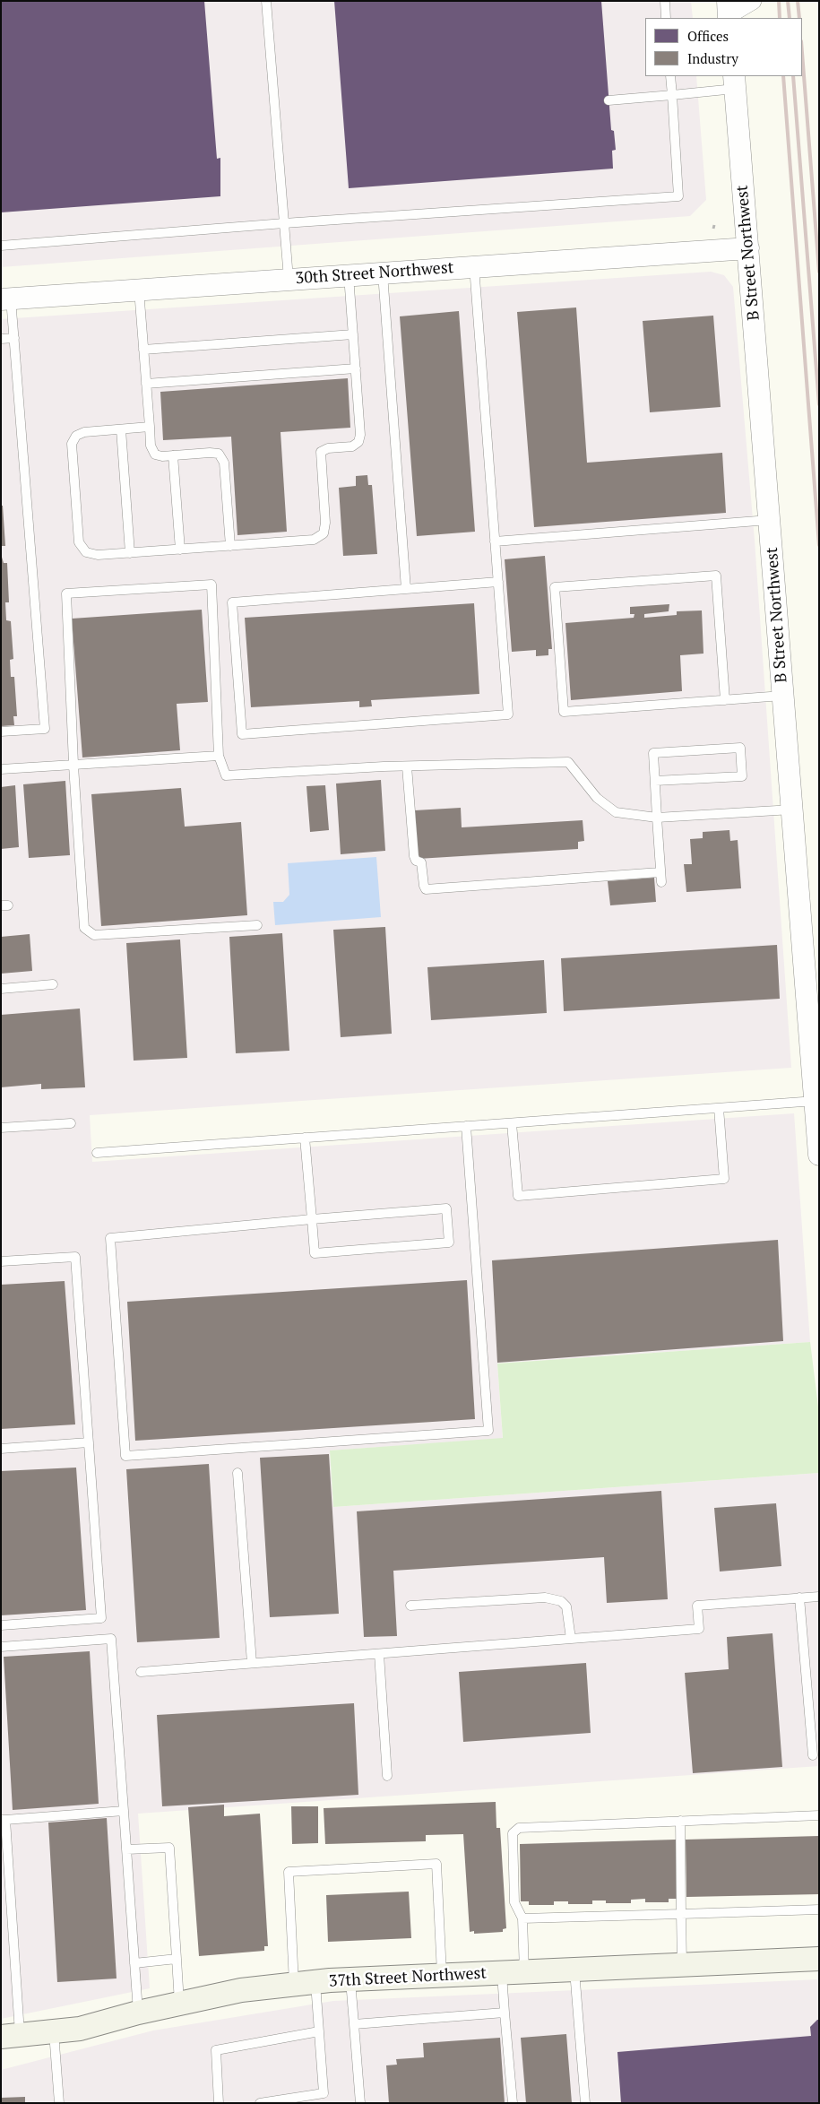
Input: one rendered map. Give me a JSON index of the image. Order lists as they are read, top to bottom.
{
  "streets": {
    "main road": ["37th Street Northwest"],
    "street": ["B Street Northwest", "30th Street Northwest"]
  },
  "crossings": [
    ["B Street Northwest", "30th Street Northwest"]
  ],
  "legend": ["Offices", "Industry"]
}
